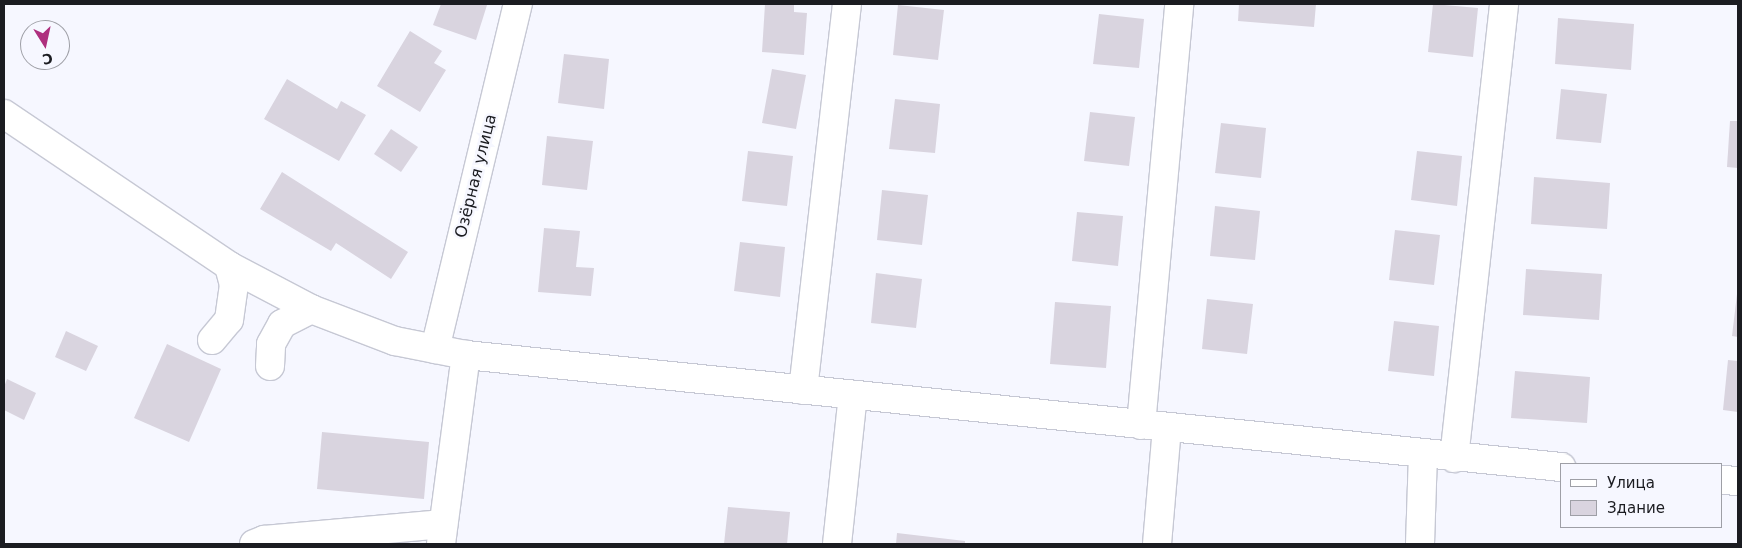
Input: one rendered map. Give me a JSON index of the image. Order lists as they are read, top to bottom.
{
  "streets": {
    "street": ["Озёрная улица"]
  },
  "legend": ["Улица", "Здание"],
  "north": "bottom"
}
